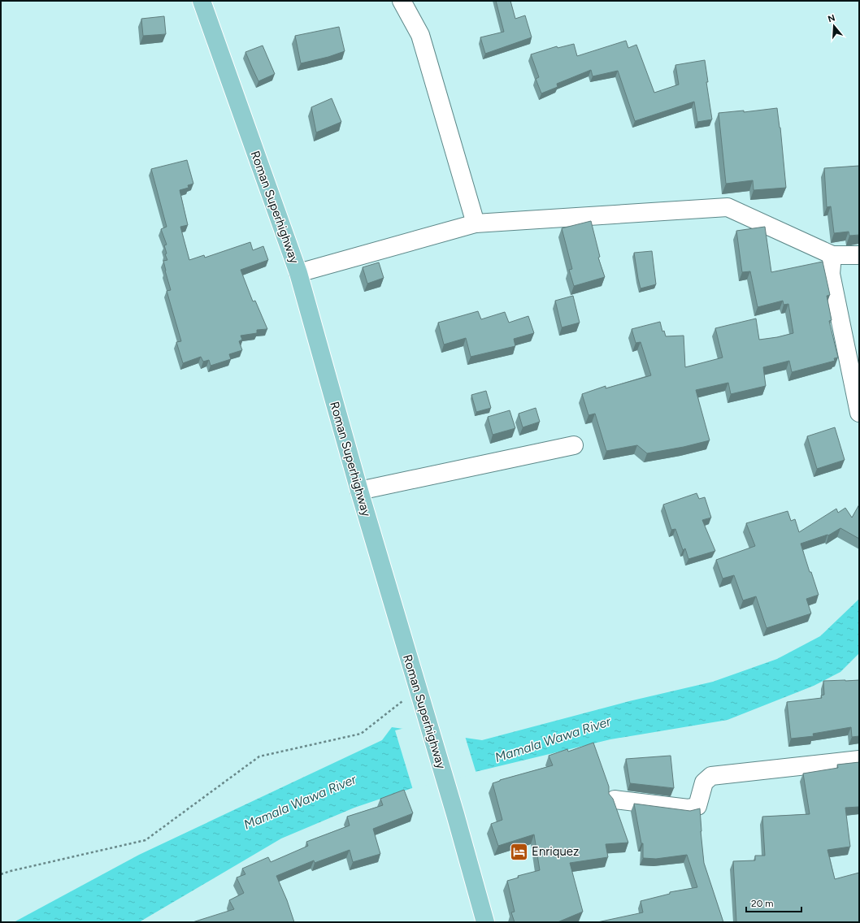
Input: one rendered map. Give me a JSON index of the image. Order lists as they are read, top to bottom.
{
  "streets": {
    "main road": ["Roman Superhighway"]
  },
  "water": ["Mamala Wawa River"],
  "places": {
    "hotel": ["Enriquez"]
  },
  "scale_bar": "20 m",
  "north": "top"
}
